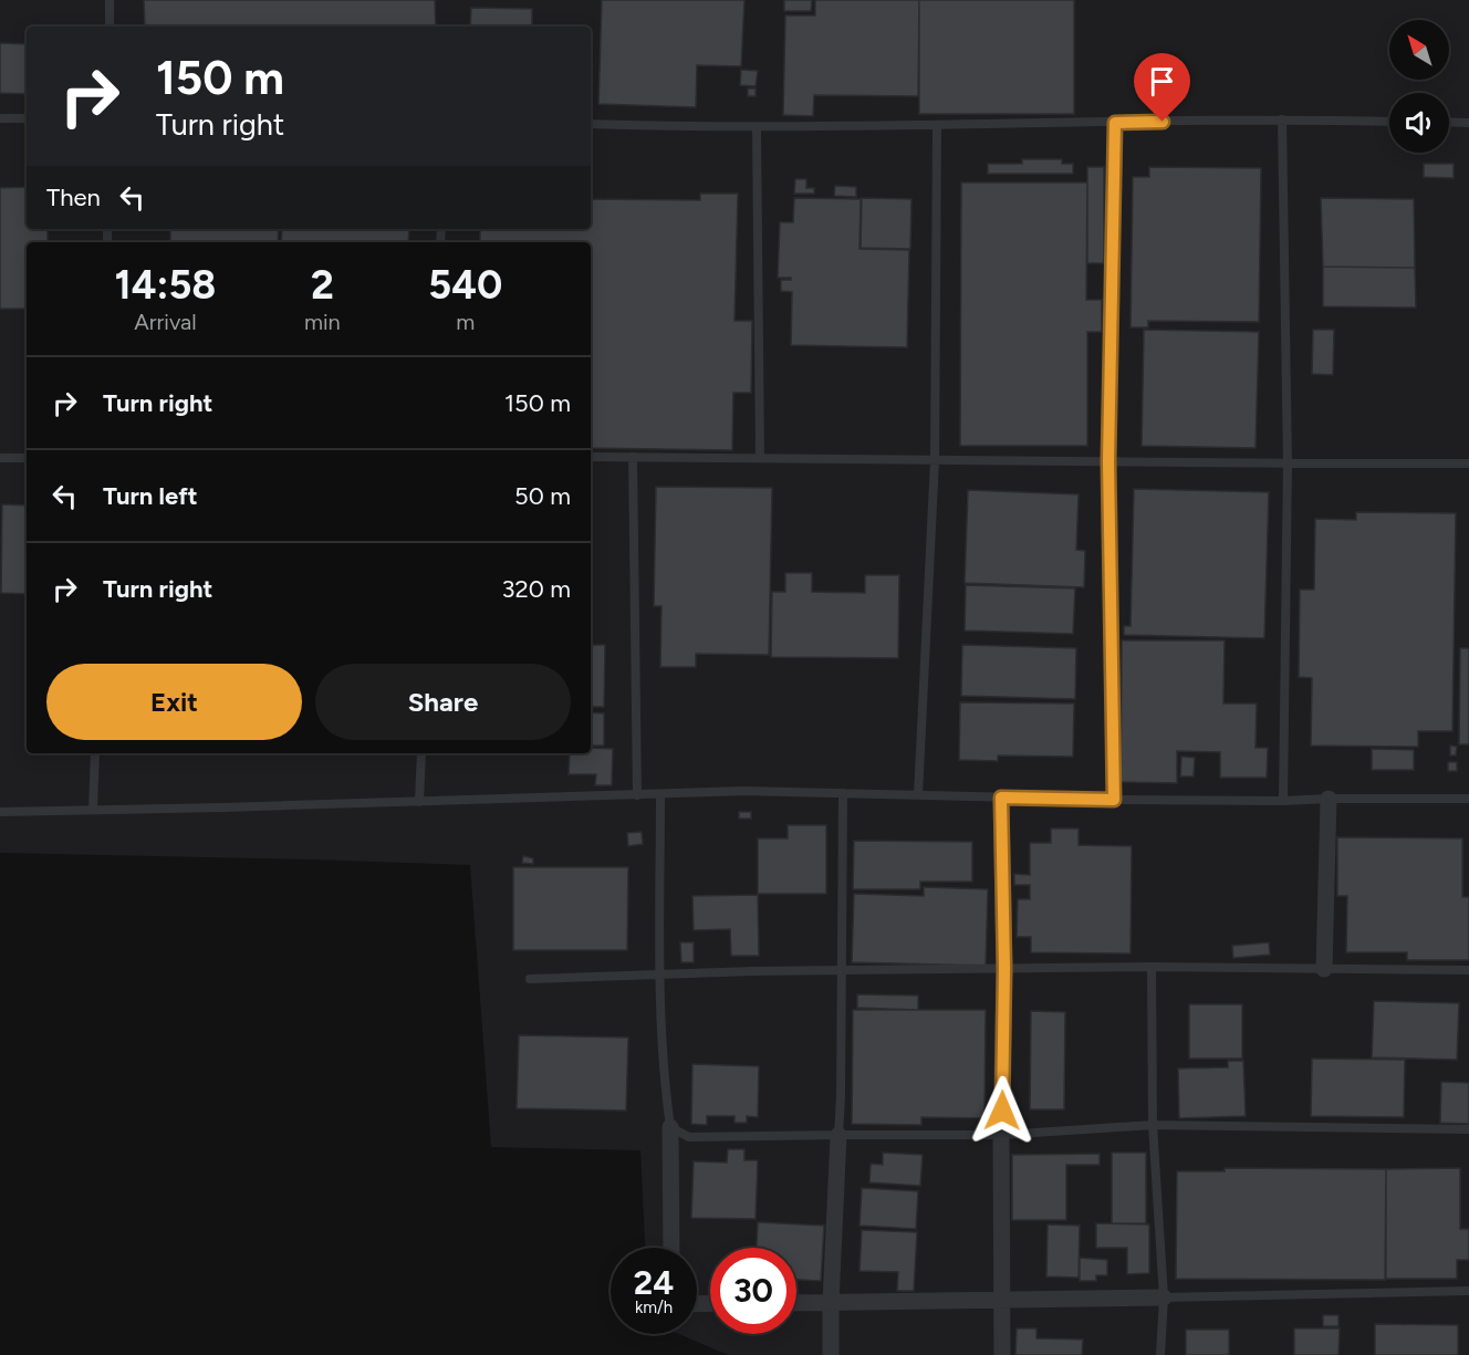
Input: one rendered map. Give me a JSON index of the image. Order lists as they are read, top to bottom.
{
  "north": "top left",
  "page": {
    "turn": ["150 m", "Turn right"],
    "then": "Then",
    "eta": [
      "14:58",
      "Arrival",
      "2",
      "min",
      "540",
      "m"
    ],
    "list": [
      {
        "name": "Turn right",
        "value": "150 m"
      },
      {
        "name": "Turn left",
        "value": "50 m"
      },
      {
        "name": "Turn right",
        "value": "320 m"
      }
    ],
    "buttons": ["Exit", "Share"],
    "speed": "24 km/h",
    "limit": "30"
  }
}
